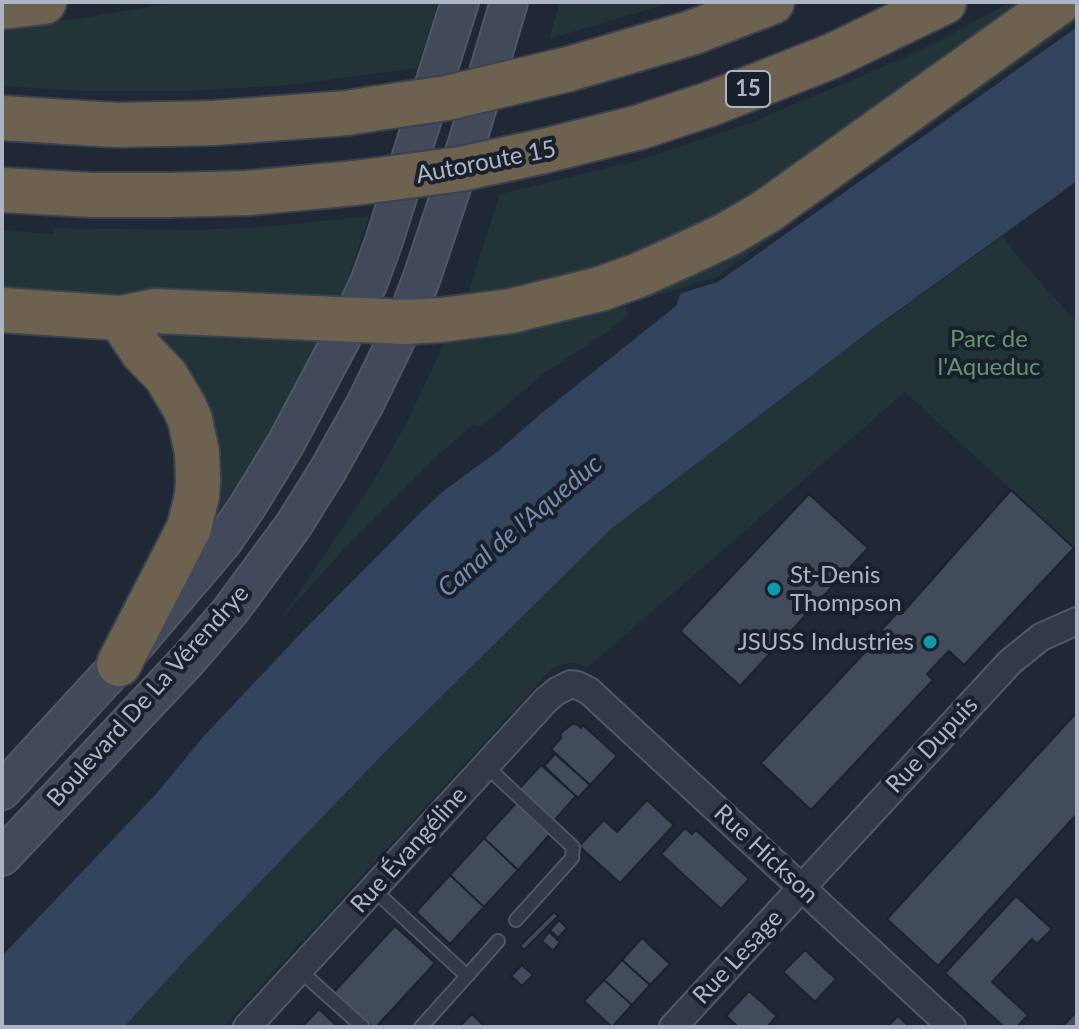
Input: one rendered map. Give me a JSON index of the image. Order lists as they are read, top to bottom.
{
  "streets": {
    "highway": ["15", "Autoroute 15"],
    "main road": ["Boulevard De La Vérendrye"],
    "street": [
      "Rue Dupuis",
      "Rue Évangéline",
      "Rue Hickson",
      "Rue Lesage"
    ]
  },
  "crossings": [
    ["Rue Dupuis", "Rue Hickson"],
    ["Rue Dupuis", "Rue Lesage"],
    ["Rue Évangéline", "Rue Hickson"],
    ["Rue Hickson", "Rue Lesage"]
  ],
  "water": ["Canal de l'Aqueduc"],
  "parks": ["Parc de l'Aqueduc"],
  "places": ["St-Denis Thompson", "JSUSS Industries"]
}
